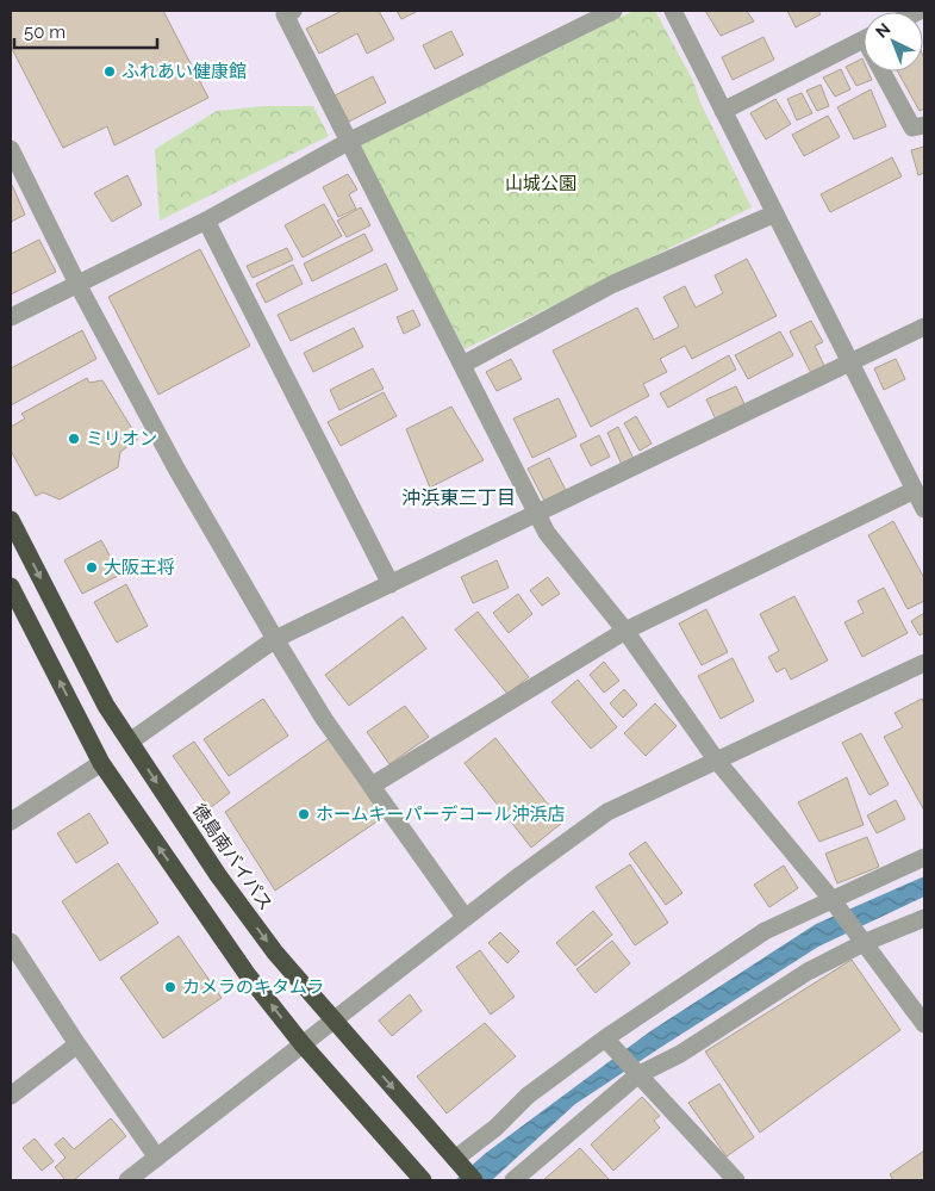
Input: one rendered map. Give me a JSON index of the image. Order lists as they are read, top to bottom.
{
  "streets": {
    "highway": ["徳島南バイパス"]
  },
  "districts": ["沖浜東三丁目"],
  "parks": ["山城公園"],
  "places": [
    "ふれあい健康館",
    "ミリオン",
    "大阪王将",
    "ホームキーパーデコール沖浜店",
    "カメラのキタムラ"
  ],
  "scale_bar": "50 m",
  "north": "top left"
}
